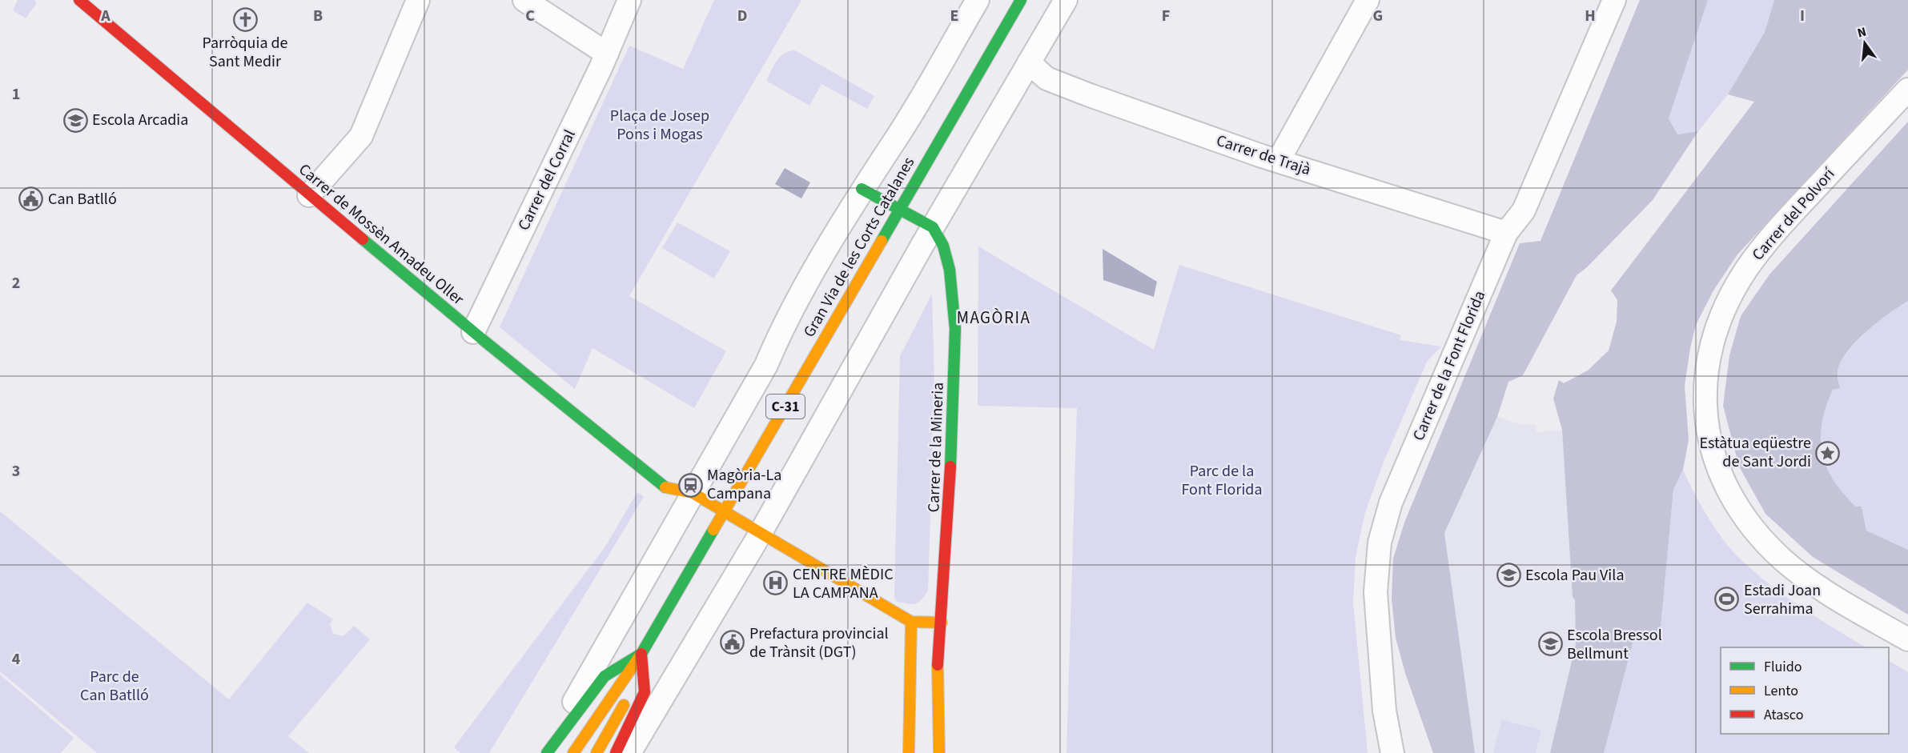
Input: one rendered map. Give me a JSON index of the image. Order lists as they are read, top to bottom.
{
  "streets": {
    "main road": [
      "Carrer de Mossèn Amadeu Oller",
      "Gran Via de les Corts Catalanes",
      "C-31",
      "Carrer de la Mineria"
    ],
    "street": [
      "Carrer de Trajà",
      "Carrer del Corral",
      "Carrer del Polvorí",
      "Carrer de la Font Florida"
    ]
  },
  "crossings": [
    ["Carrer de Trajà", "Carrer de la Font Florida"],
    ["Carrer del Corral", "Carrer de Mossèn Amadeu Oller"]
  ],
  "districts": ["MAGÒRIA"],
  "parks": ["Plaça de Josep Pons i Mogas", "Parc de la Font Florida", "Parc de Can Batlló"],
  "places": {
    "church": ["Parròquia de Sant Medir"],
    "school or university": ["Escola Arcadia", "Escola Pau Vila", "Escola Bressol Bellmunt"],
    "public building": ["Can Batlló", "Prefactura provincial de Trànsit (DGT)"],
    "place": ["Estàtua eqüestre de Sant Jordi"],
    "station": ["Magòria-La Campana"],
    "hospital": ["CENTRE MÈDIC LA CAMPANA"],
    "sports": ["Estadi Joan Serrahima"]
  },
  "legend": ["Fluido", "Lento", "Atasco"],
  "north": "top",
  "grid": {
    "columns": [
      "A",
      "B",
      "C",
      "D",
      "E",
      "F",
      "G",
      "H",
      "I"
    ],
    "rows": [
      "1",
      "2",
      "3",
      "4"
    ]
  }
}
